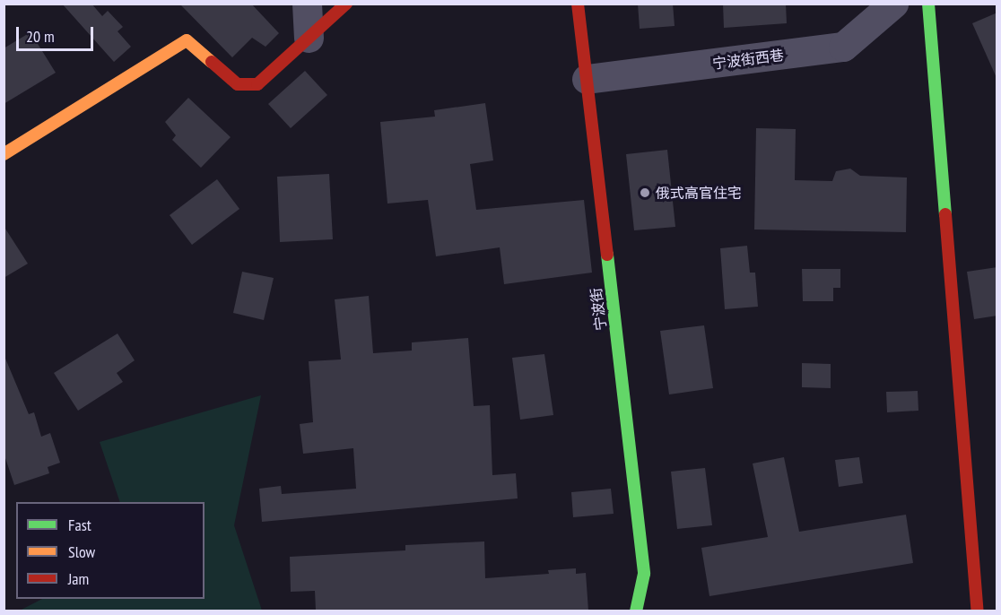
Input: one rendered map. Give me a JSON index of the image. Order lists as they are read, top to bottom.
{
  "streets": {
    "street": ["宁波街西巷", "宁波街"]
  },
  "crossings": [
    ["宁波街西巷", "宁波街"]
  ],
  "places": ["俄式高官住宅"],
  "legend": ["Fast", "Slow", "Jam"],
  "scale_bar": "20 m"
}
